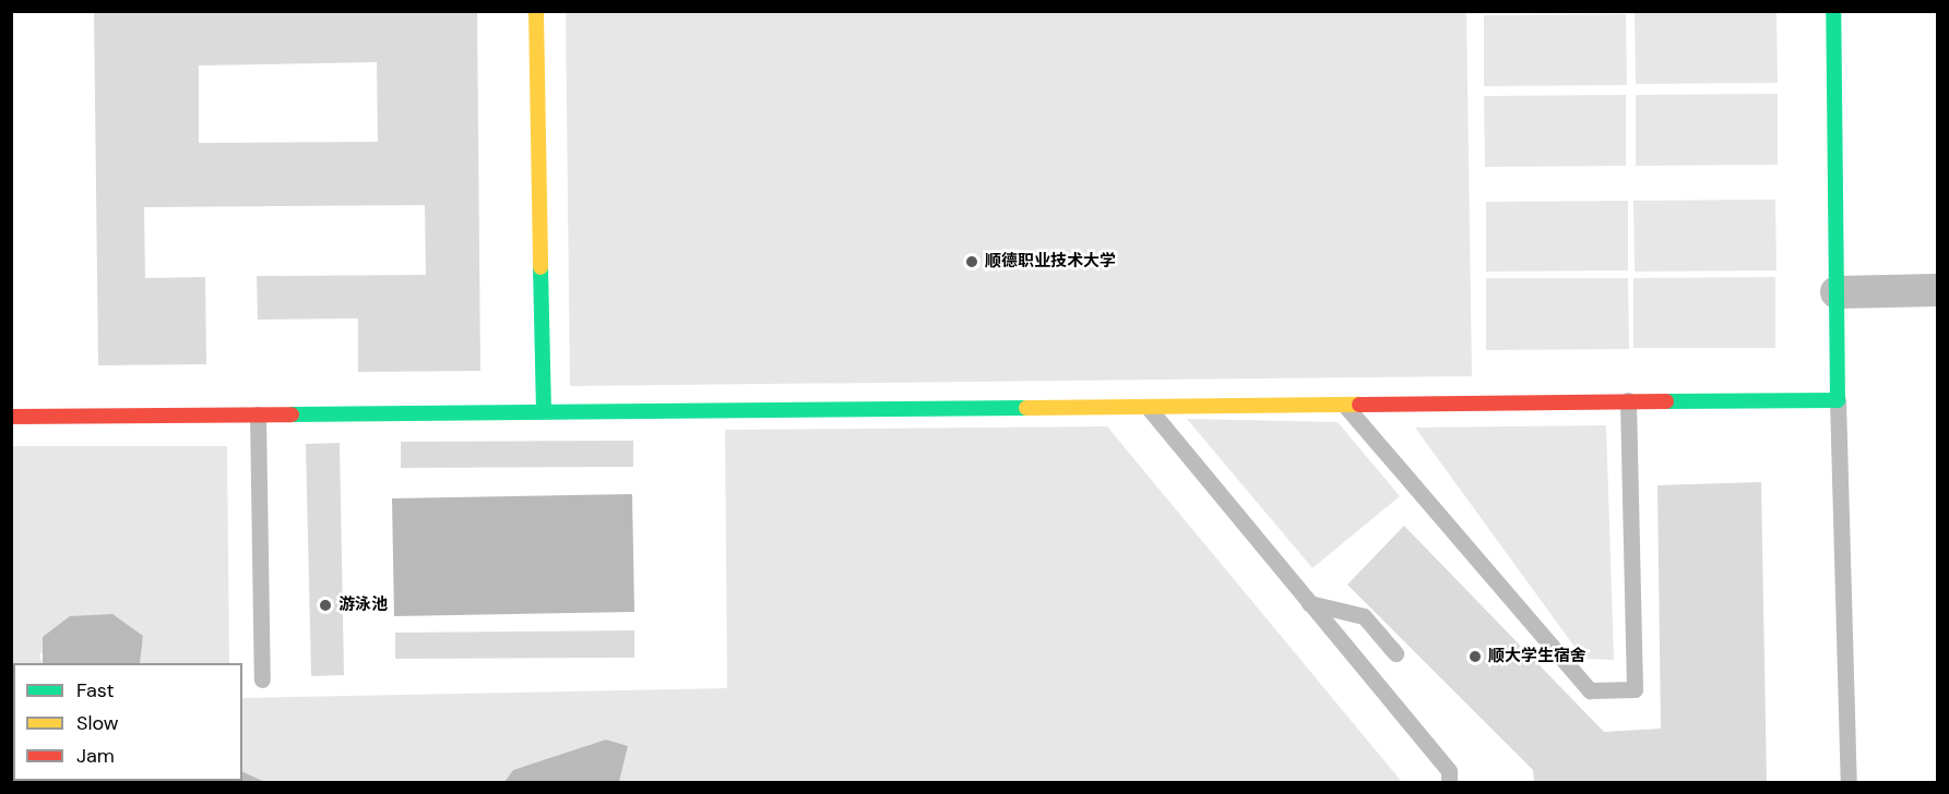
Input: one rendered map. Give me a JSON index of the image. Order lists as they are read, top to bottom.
{
  "places": ["顺德职业技术大学", "游泳池", "顺大学生宿舍"],
  "legend": ["Fast", "Slow", "Jam"]
}
